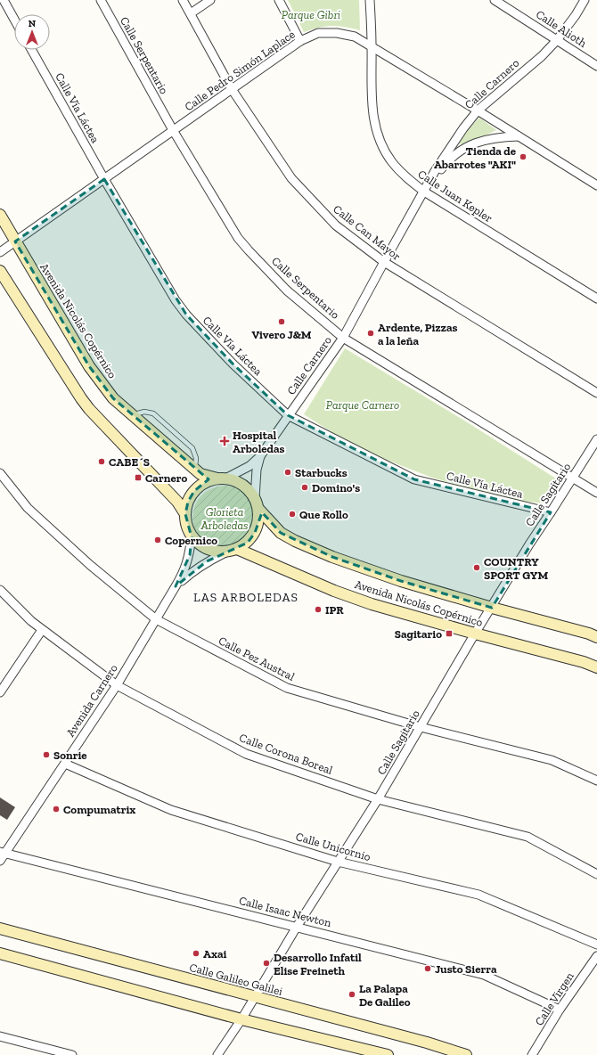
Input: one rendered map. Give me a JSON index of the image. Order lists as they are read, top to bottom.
{
  "streets": {
    "main road": ["Avenida Nicolás Copérnico", "Calle Galileo Galilei"],
    "street": [
      "Calle Alioth",
      "Calle Serpentario",
      "Calle Pedro Simón Laplace",
      "Calle Carnero",
      "Calle Vía Láctea",
      "Calle Juan Kepler",
      "Calle Can Mayor",
      "Calle Sagitario",
      "Calle Pez Austral",
      "Avenida Carnero",
      "Calle Corona Boreal",
      "Calle Unicornio",
      "Calle Isaac Newton",
      "Calle Virgen"
    ]
  },
  "crossings": [
    ["Calle Alioth", "Calle Carnero"],
    ["Calle Serpentario", "Calle Pedro Simón Laplace"],
    ["Calle Serpentario", "Calle Carnero"],
    ["Calle Serpentario", "Calle Sagitario"],
    ["Calle Pedro Simón Laplace", "Calle Carnero"],
    ["Calle Pedro Simón Laplace", "Calle Vía Láctea"],
    ["Calle Pedro Simón Laplace", "Calle Juan Kepler"],
    ["Calle Pedro Simón Laplace", "Calle Can Mayor"],
    ["Calle Pedro Simón Laplace", "Avenida Nicolás Copérnico"],
    ["Calle Carnero", "Calle Vía Láctea"],
    ["Calle Carnero", "Calle Juan Kepler"],
    ["Calle Carnero", "Calle Can Mayor"],
    ["Calle Carnero", "Avenida Nicolás Copérnico"],
    ["Calle Carnero", "Avenida Carnero"],
    ["Calle Vía Láctea", "Calle Sagitario"],
    ["Avenida Nicolás Copérnico", "Calle Sagitario"],
    ["Avenida Nicolás Copérnico", "Avenida Carnero"],
    ["Calle Sagitario", "Calle Pez Austral"],
    ["Calle Sagitario", "Calle Corona Boreal"],
    ["Calle Sagitario", "Calle Unicornio"],
    ["Calle Sagitario", "Calle Isaac Newton"],
    ["Calle Sagitario", "Calle Galileo Galilei"],
    ["Calle Pez Austral", "Avenida Carnero"],
    ["Avenida Carnero", "Calle Corona Boreal"],
    ["Avenida Carnero", "Calle Unicornio"],
    ["Avenida Carnero", "Calle Isaac Newton"],
    ["Calle Isaac Newton", "Calle Virgen"]
  ],
  "districts": ["LAS ARBOLEDAS"],
  "parks": ["Parque Gibri", "Parque Carnero", "Glorieta Arboledas"],
  "places": {
    "other": [
      "Tienda de Abarrotes \"AKI\"",
      "Vivero J&M",
      "Ardente, Pizzas a la leña",
      "CABE´S",
      "Starbucks",
      "Domino's",
      "Que Rollo",
      "Copernico",
      "COUNTRY SPORT GYM",
      "IPR",
      "Sonrie",
      "Compumatrix",
      "Axai",
      "Desarrollo Infatil Elise Freineth",
      "Justo Sierra",
      "La Palapa De Galileo"
    ],
    "health": ["Hospital Arboledas"],
    "transit": ["Carnero", "Sagitario"]
  },
  "north": "top"
}
